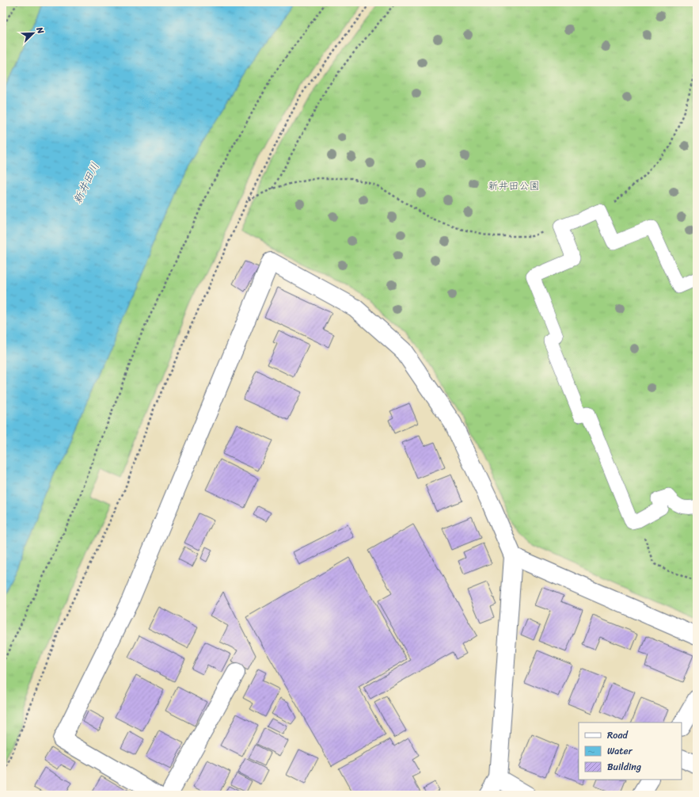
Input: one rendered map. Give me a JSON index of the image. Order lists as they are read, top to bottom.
{
  "water": ["新井田川"],
  "parks": ["新井田公園"],
  "legend": ["Road", "Water", "Building"],
  "north": "top right"
}
